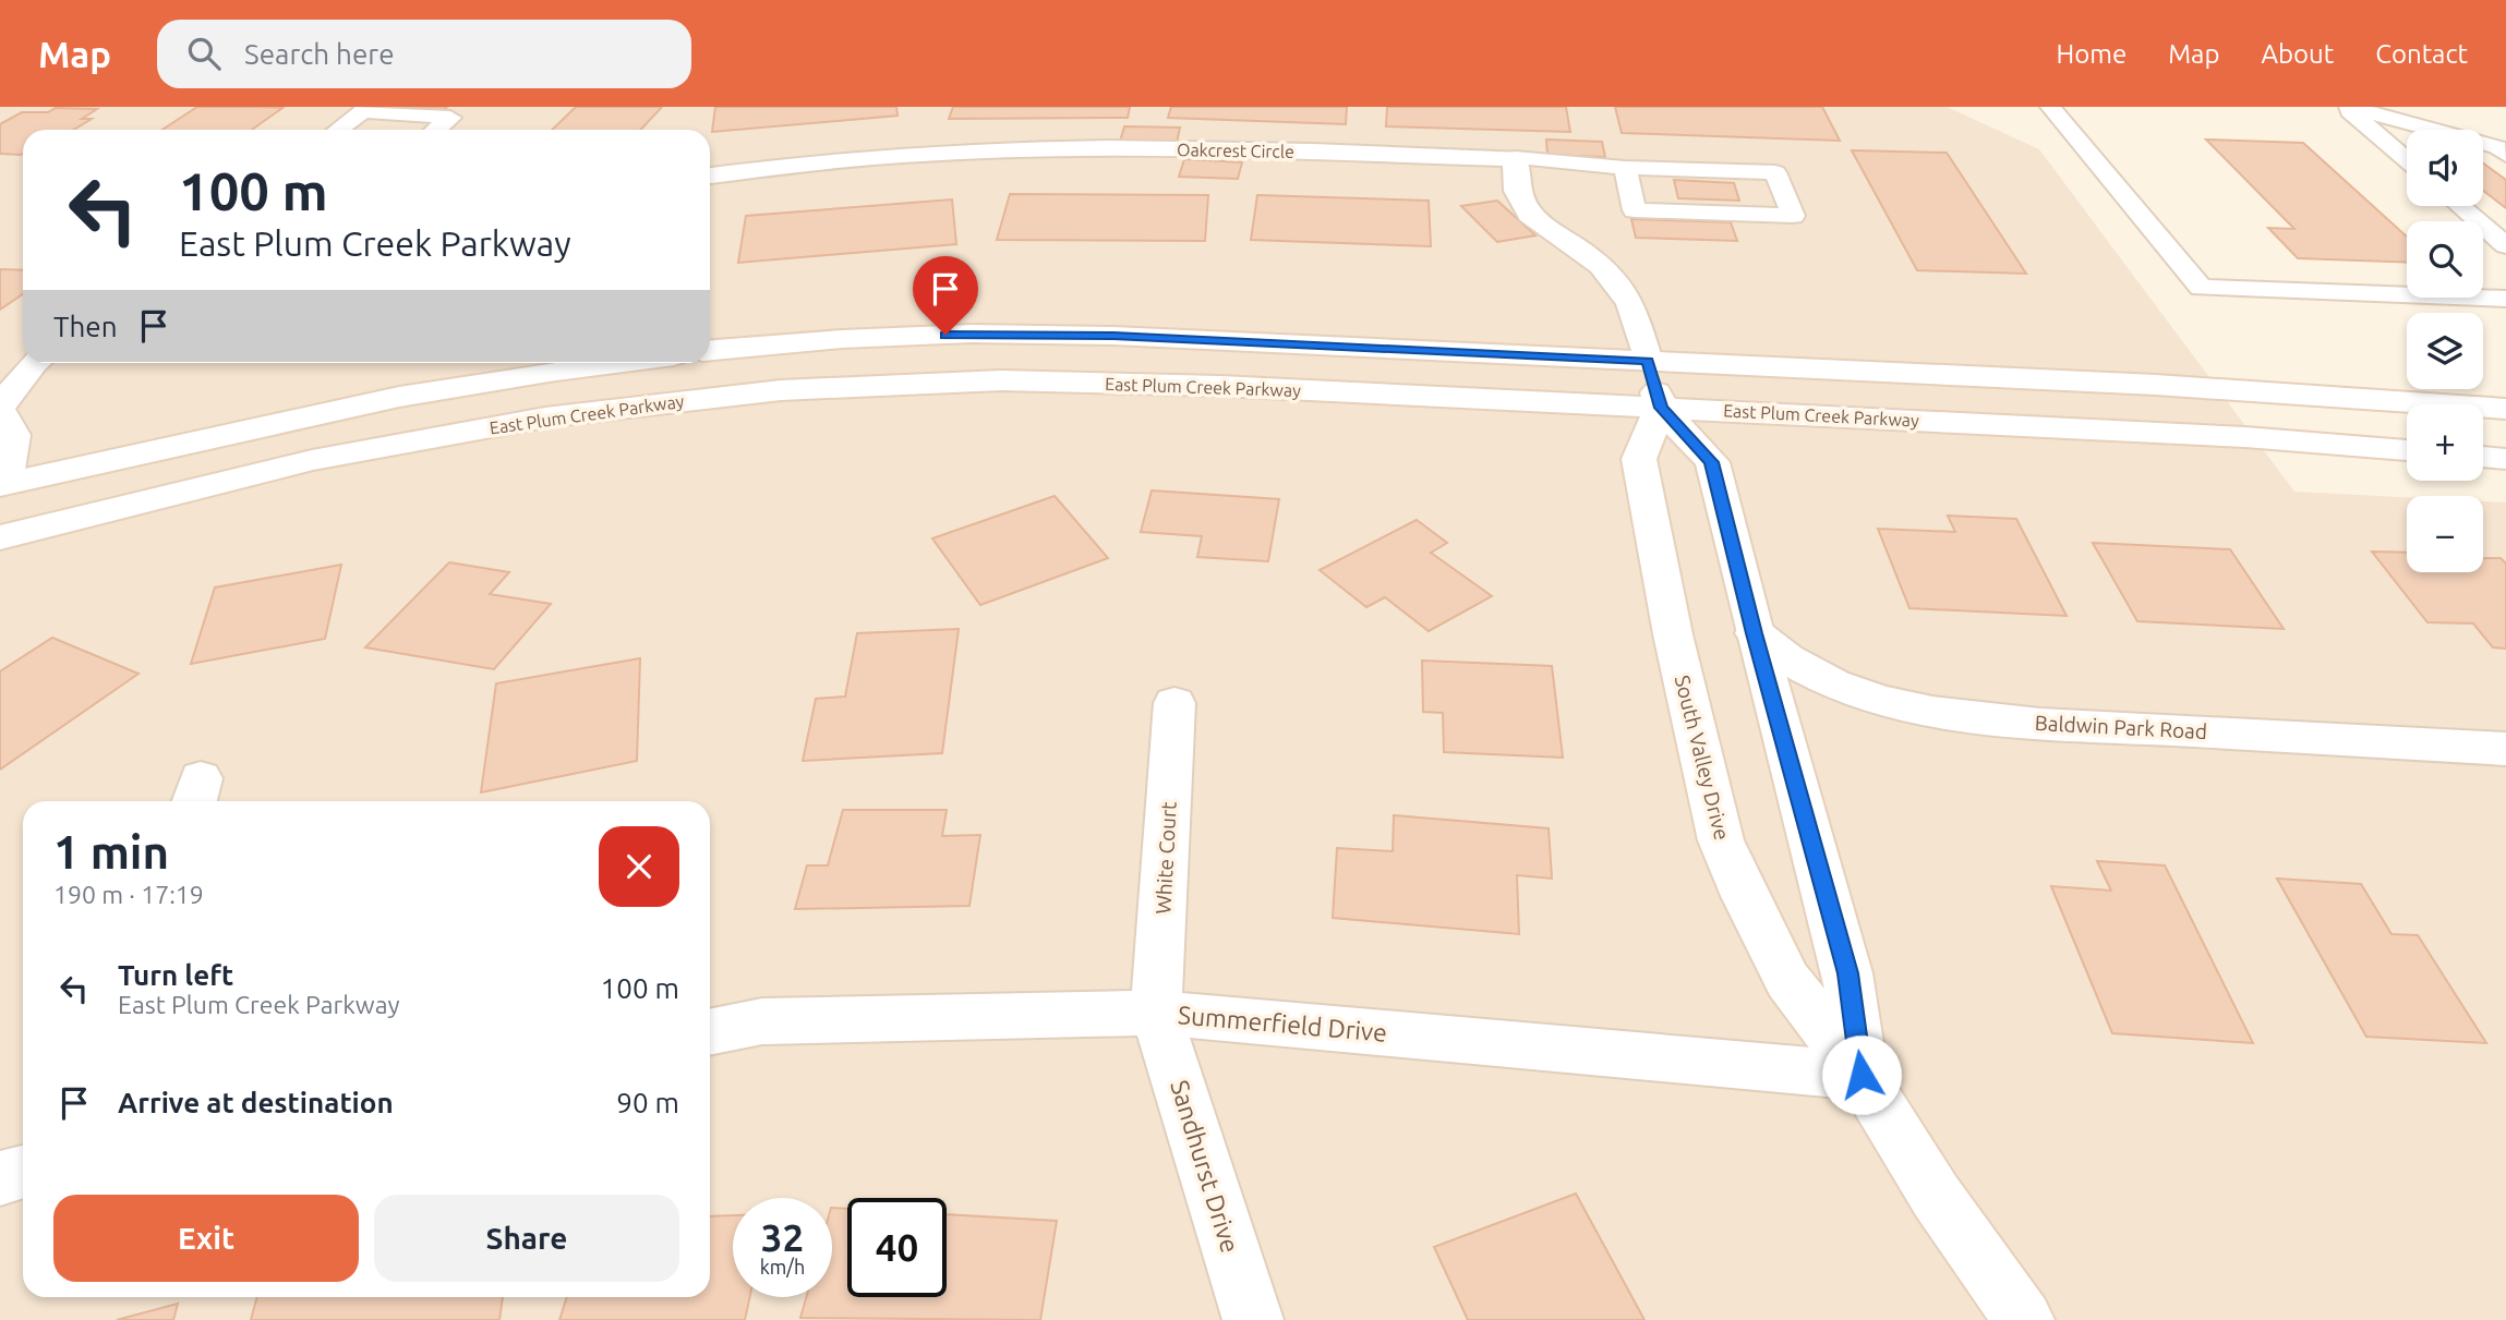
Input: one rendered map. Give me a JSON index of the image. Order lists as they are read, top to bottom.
{
  "streets": {
    "street": [
      "Oakcrest Circle",
      "East Plum Creek Parkway",
      "Baldwin Park Road",
      "South Valley Drive",
      "White Court",
      "Summerfield Drive",
      "Sandhurst Drive"
    ]
  },
  "crossings": [
    ["East Plum Creek Parkway", "South Valley Drive"],
    ["Baldwin Park Road", "South Valley Drive"],
    ["South Valley Drive", "Summerfield Drive"],
    ["White Court", "Summerfield Drive"],
    ["White Court", "Sandhurst Drive"],
    ["Summerfield Drive", "Sandhurst Drive"]
  ],
  "page": {
    "header": "Map",
    "search": "Search here",
    "nav": [
      "Home",
      "Map",
      "About",
      "Contact"
    ],
    "map_buttons": ["+", "−"],
    "turn": ["100 m", "East Plum Creek Parkway"],
    "then": "Then",
    "heading": ["1 min", "190 m · 17:19"],
    "list": [
      {
        "name": "Turn left",
        "note": "East Plum Creek Parkway",
        "value": "100 m"
      },
      {
        "name": "Arrive at destination",
        "value": "90 m"
      }
    ],
    "buttons": ["Exit", "Share"],
    "speed": "32 km/h",
    "limit": "40"
  }
}
